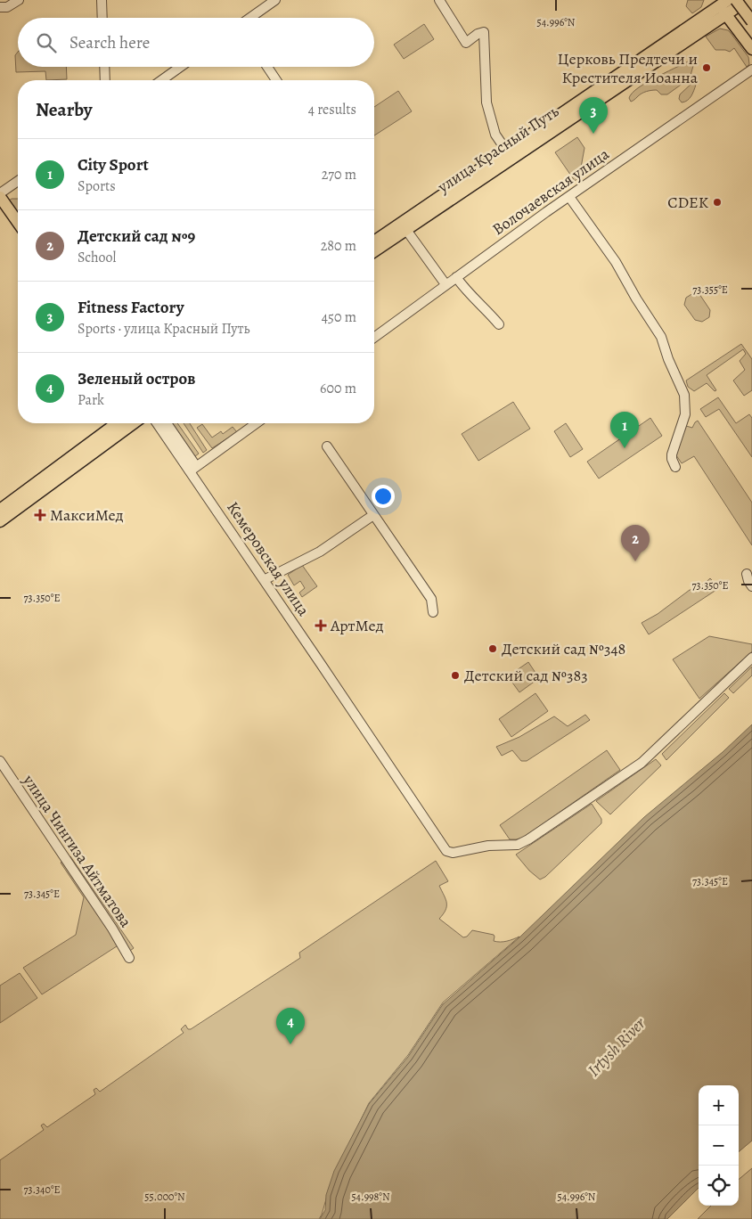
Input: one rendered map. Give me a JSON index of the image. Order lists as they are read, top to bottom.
{
  "streets": {
    "main road": ["улица Красный Путь"],
    "street": ["Волочаевская улица", "Кемеровская улица", "улица Чингиза Айтматова"]
  },
  "water": ["Irtysh River"],
  "places": {
    "other": [
      "Церковь Предтечи и Крестителя Иоанна",
      "CDEK",
      "Детский сад №348",
      "Детский сад №383"
    ],
    "health": ["МаксиМед", "АртМед"]
  },
  "page": {
    "search": "Search here",
    "heading": ["Nearby", "4 results"],
    "pins": [
      "3",
      "1",
      "2",
      "4"
    ],
    "list": [
      {
        "mark": "1",
        "name": "City Sport",
        "note": "Sports",
        "value": "270 m"
      },
      {
        "mark": "2",
        "name": "Детский сад №9",
        "note": "School",
        "value": "280 m"
      },
      {
        "mark": "3",
        "name": "Fitness Factory",
        "note": "Sports · улица Красный Путь",
        "value": "450 m"
      },
      {
        "mark": "4",
        "name": "Зеленый остров",
        "note": "Park",
        "value": "600 m"
      }
    ],
    "map_buttons": ["+", "−"]
  },
  "coordinates": [
    "54.996°N",
    "73.355°E",
    "73.350°E",
    "73.345°E",
    "73.340°E",
    "55.000°N",
    "54.998°N"
  ]
}
